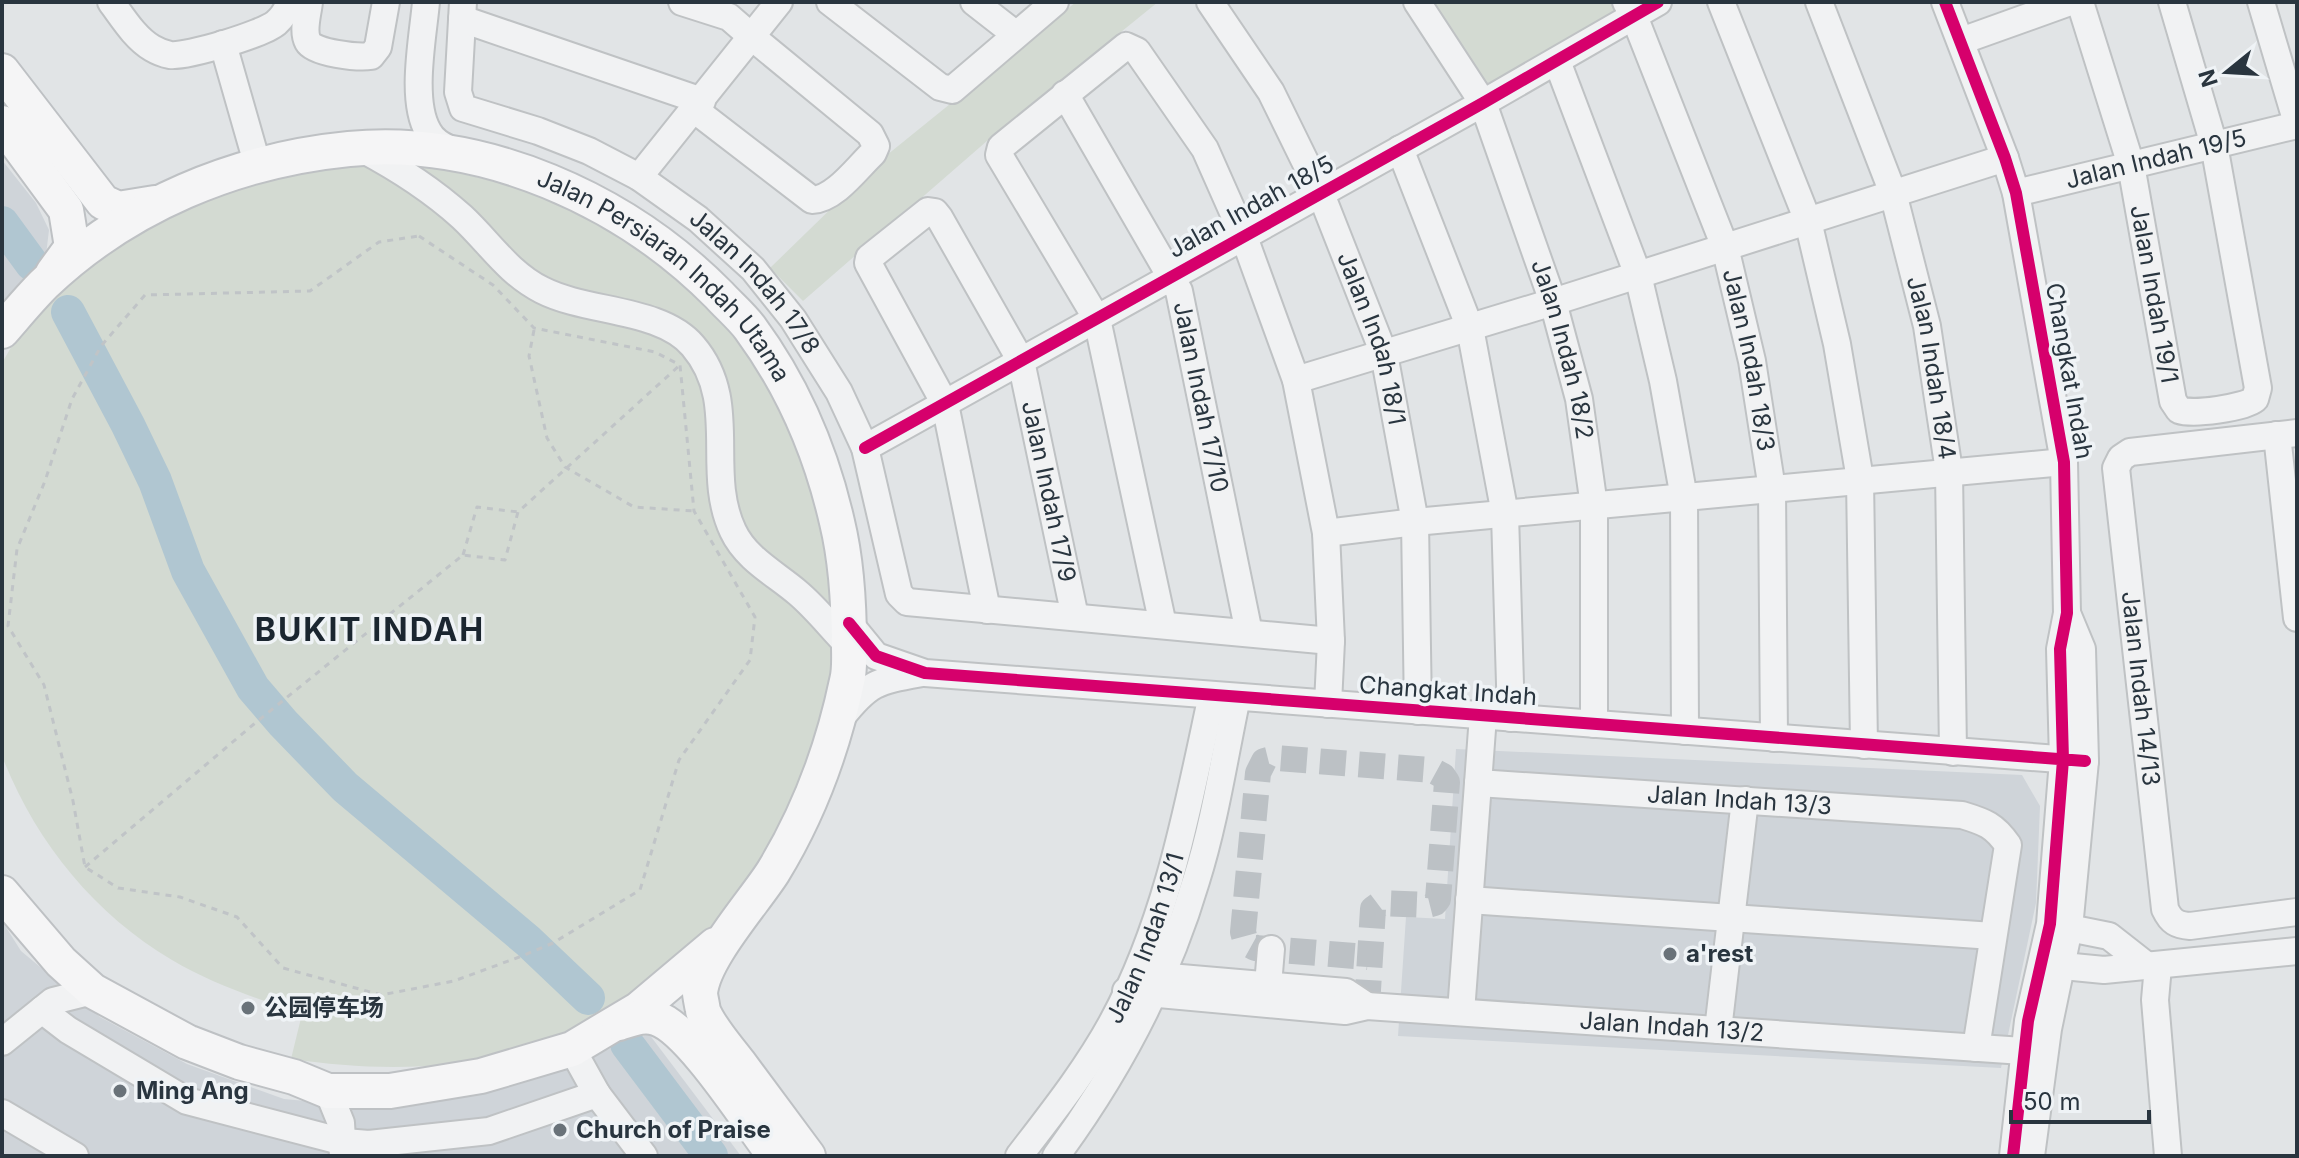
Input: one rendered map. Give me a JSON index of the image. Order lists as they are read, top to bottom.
{
  "streets": {
    "main road": ["Jalan Persiaran Indah Utama"],
    "street": [
      "Jalan Indah 19/5",
      "Jalan Indah 18/5",
      "Jalan Indah 17/8",
      "Jalan Indah 19/1",
      "Jalan Indah 18/1",
      "Jalan Indah 18/2",
      "Jalan Indah 18/3",
      "Jalan Indah 18/4",
      "Changkat Indah",
      "Jalan Indah 17/10",
      "Jalan Indah 17/9",
      "Jalan Indah 14/13",
      "Jalan Indah 13/3",
      "Jalan Indah 13/1",
      "Jalan Indah 13/2"
    ]
  },
  "crossings": [
    ["Jalan Indah 19/5", "Jalan Indah 19/1"],
    ["Jalan Indah 19/5", "Changkat Indah"],
    ["Jalan Indah 18/5", "Jalan Indah 17/8"],
    ["Jalan Indah 18/5", "Jalan Indah 18/1"],
    ["Jalan Indah 18/5", "Jalan Indah 18/2"],
    ["Jalan Indah 18/5", "Jalan Indah 18/3"],
    ["Jalan Indah 18/5", "Jalan Indah 17/10"],
    ["Jalan Indah 18/5", "Jalan Indah 17/9"],
    ["Jalan Persiaran Indah Utama", "Changkat Indah"],
    ["Jalan Indah 18/1", "Changkat Indah"],
    ["Jalan Indah 18/2", "Changkat Indah"],
    ["Jalan Indah 18/3", "Changkat Indah"],
    ["Jalan Indah 18/4", "Changkat Indah"],
    ["Changkat Indah", "Jalan Indah 13/1"],
    ["Changkat Indah", "Jalan Indah 13/2"],
    ["Jalan Indah 13/1", "Jalan Indah 13/2"]
  ],
  "districts": ["BUKIT INDAH"],
  "places": [
    "a'rest",
    "公园停车场",
    "Ming Ang",
    "Church of Praise"
  ],
  "scale_bar": "50 m",
  "north": "left"
}
